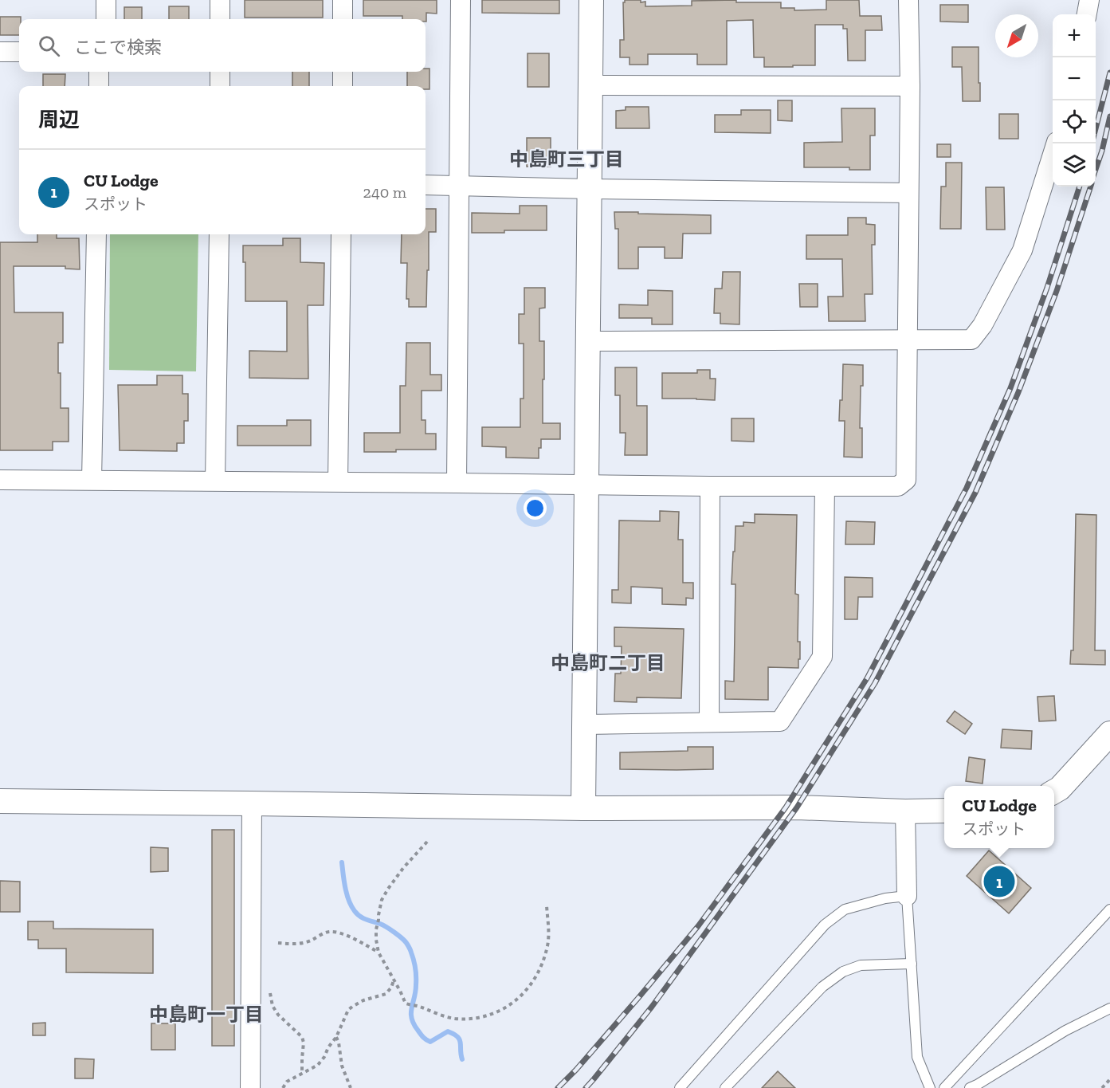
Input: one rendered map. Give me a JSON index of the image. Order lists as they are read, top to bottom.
{
  "districts": ["中島町三丁目", "中島町二丁目", "中島町一丁目"],
  "north": "bottom left",
  "page": {
    "map_buttons": ["+", "−"],
    "search": "ここで検索",
    "heading": "周辺",
    "list": [
      {
        "mark": "1",
        "name": "CU Lodge",
        "note": "スポット",
        "value": "240 m"
      }
    ],
    "popup": ["CU Lodge", "スポット"],
    "pins": "1"
  }
}
